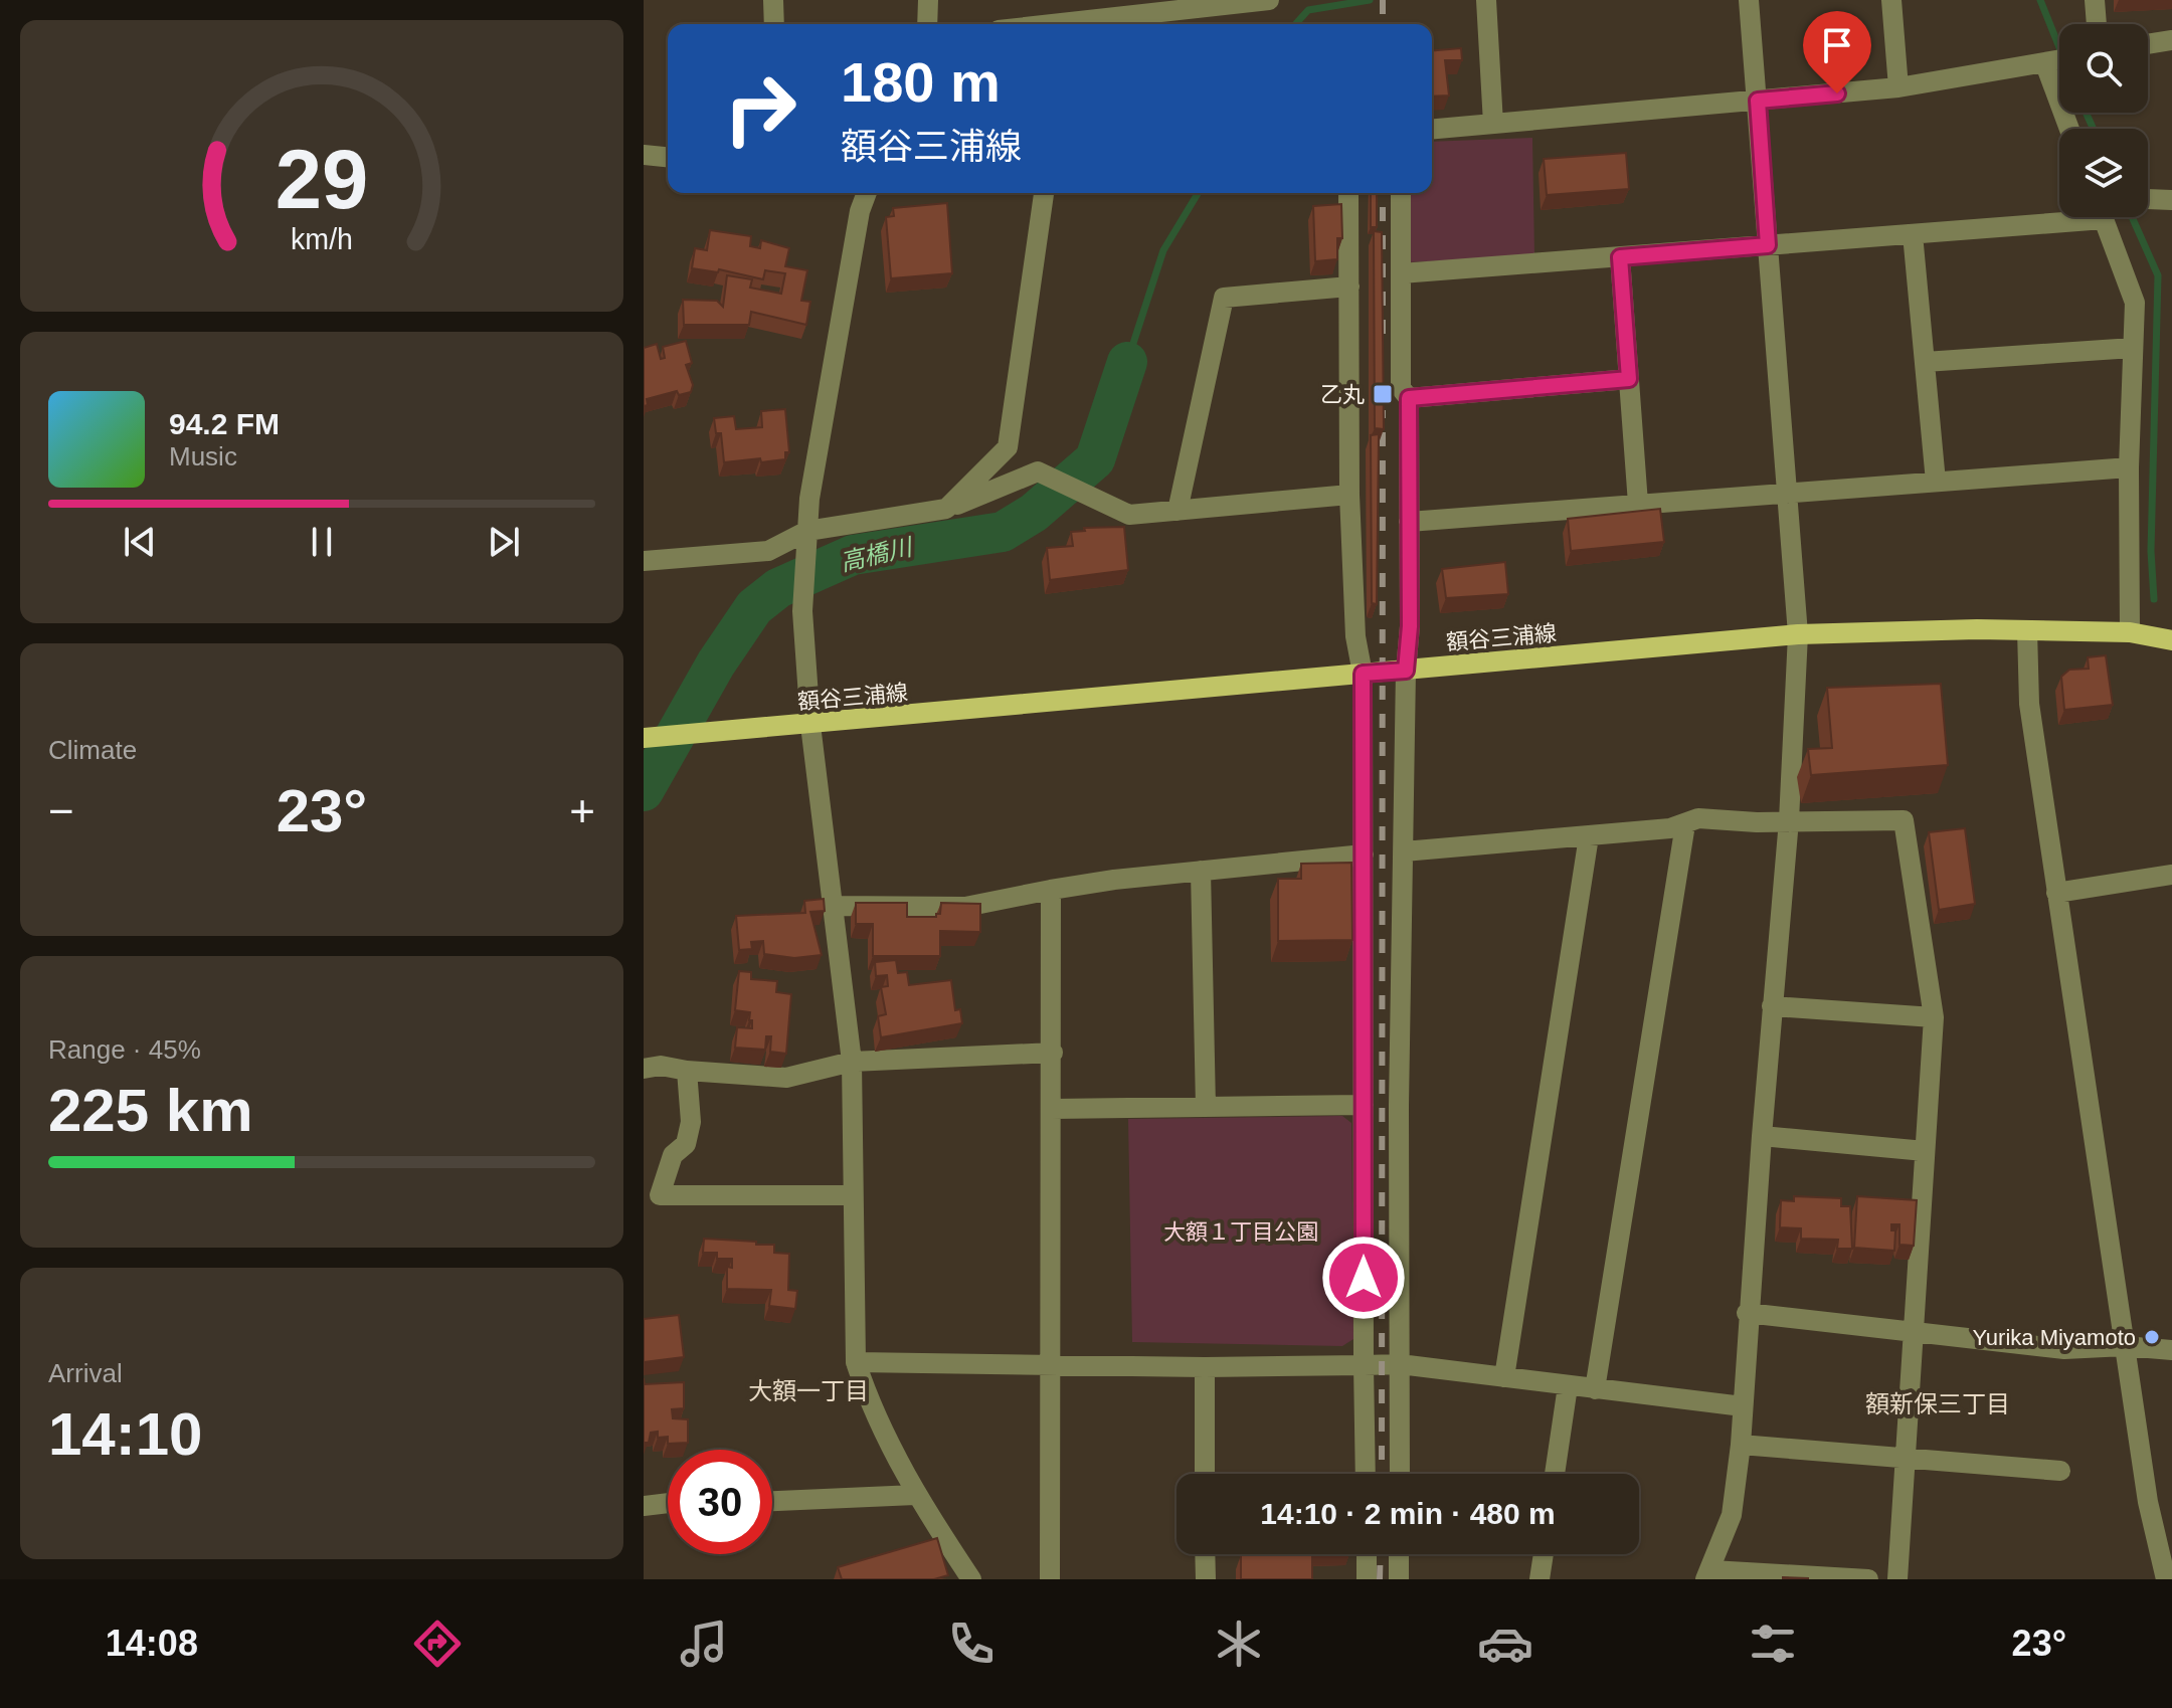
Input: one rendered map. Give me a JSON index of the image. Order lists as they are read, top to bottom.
{
  "streets": {
    "main road": ["額谷三浦線"]
  },
  "districts": ["大額一丁目", "額新保三丁目"],
  "water": ["高橋川"],
  "parks": ["大額１丁目公園"],
  "places": {
    "transit": ["乙丸"],
    "other": ["Yurika Miyamoto"]
  },
  "page": {
    "turn": ["180 m", "額谷三浦線"],
    "song": ["94.2 FM", "Music"],
    "tile": [
      "Climate",
      ["Range · 45%", "225 km"],
      ["Arrival", "14:10"]
    ],
    "heat": ["−", "23°", "+"],
    "limit": "30",
    "trip": "14:10 · 2 min · 480 m",
    "tabs": ["14:08", "23°"],
    "gauge": ["29", "km/h"]
  }
}
